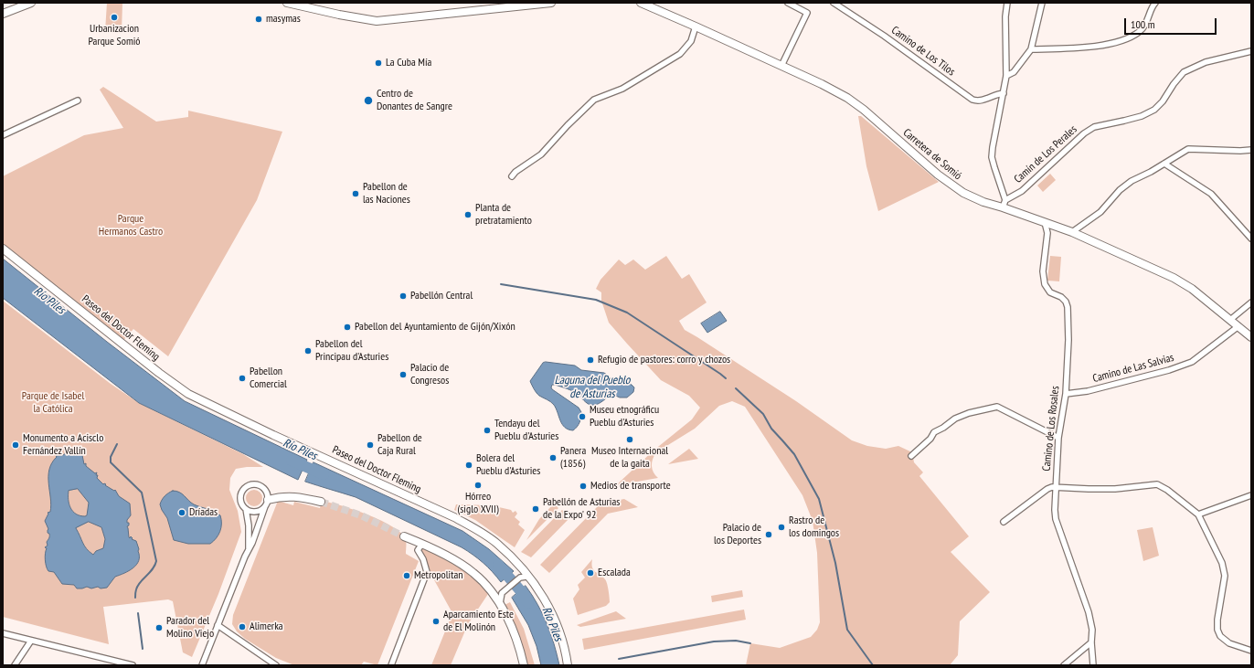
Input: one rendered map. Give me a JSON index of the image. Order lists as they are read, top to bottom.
{
  "streets": {
    "street": [
      "Camino de Los Tilos",
      "Carretera de Somió",
      "Camín de Los Perales",
      "Paseo del Doctor Fleming",
      "Camino de Las Salvias",
      "Camino de Los Rosales"
    ]
  },
  "crossings": [
    ["Carretera de Somió", "Camín de Los Perales"],
    ["Carretera de Somió", "Camino de Las Salvias"],
    ["Carretera de Somió", "Camino de Los Rosales"],
    ["Camino de Las Salvias", "Camino de Los Rosales"]
  ],
  "water": ["Río Piles", "Laguna del Pueblo de Asturias"],
  "parks": ["Parque Hermanos Castro", "Parque de Isabel la Católica"],
  "places": [
    "Urbanizacion Parque Somió",
    "masymas",
    "La Cuba Mía",
    "Centro de Donantes de Sangre",
    "Pabellon de las Naciones",
    "Planta de pretratamiento",
    "Pabellón Central",
    "Pabellon del Ayuntamiento de Gijón/Xixón",
    "Pabellon del Principau d'Asturies",
    "Refugio de pastores: corro y chozos",
    "Palacio de Congresos",
    "Pabellon Comercial",
    "Museu etnográficu Pueblu d'Asturies",
    "Tendayu del Pueblu d'Asturies",
    "Museo Internacional de la gaita",
    "Monumento a Acisclo Fernández Vallín",
    "Pabellon de Caja Rural",
    "Panera (1856)",
    "Bolera del Pueblu d'Asturies",
    "Hórreo (siglo XVII)",
    "Medios de transporte",
    "Pabellón de Asturias de la Expo' 92",
    "Dríadas",
    "Rastro de los domingos",
    "Palacio de los Deportes",
    "Escalada",
    "Metropolitan",
    "Aparcamiento Este de El Molinón",
    "Alimerka",
    "Parador del Molino Viejo"
  ],
  "scale_bar": "100 m"
}
